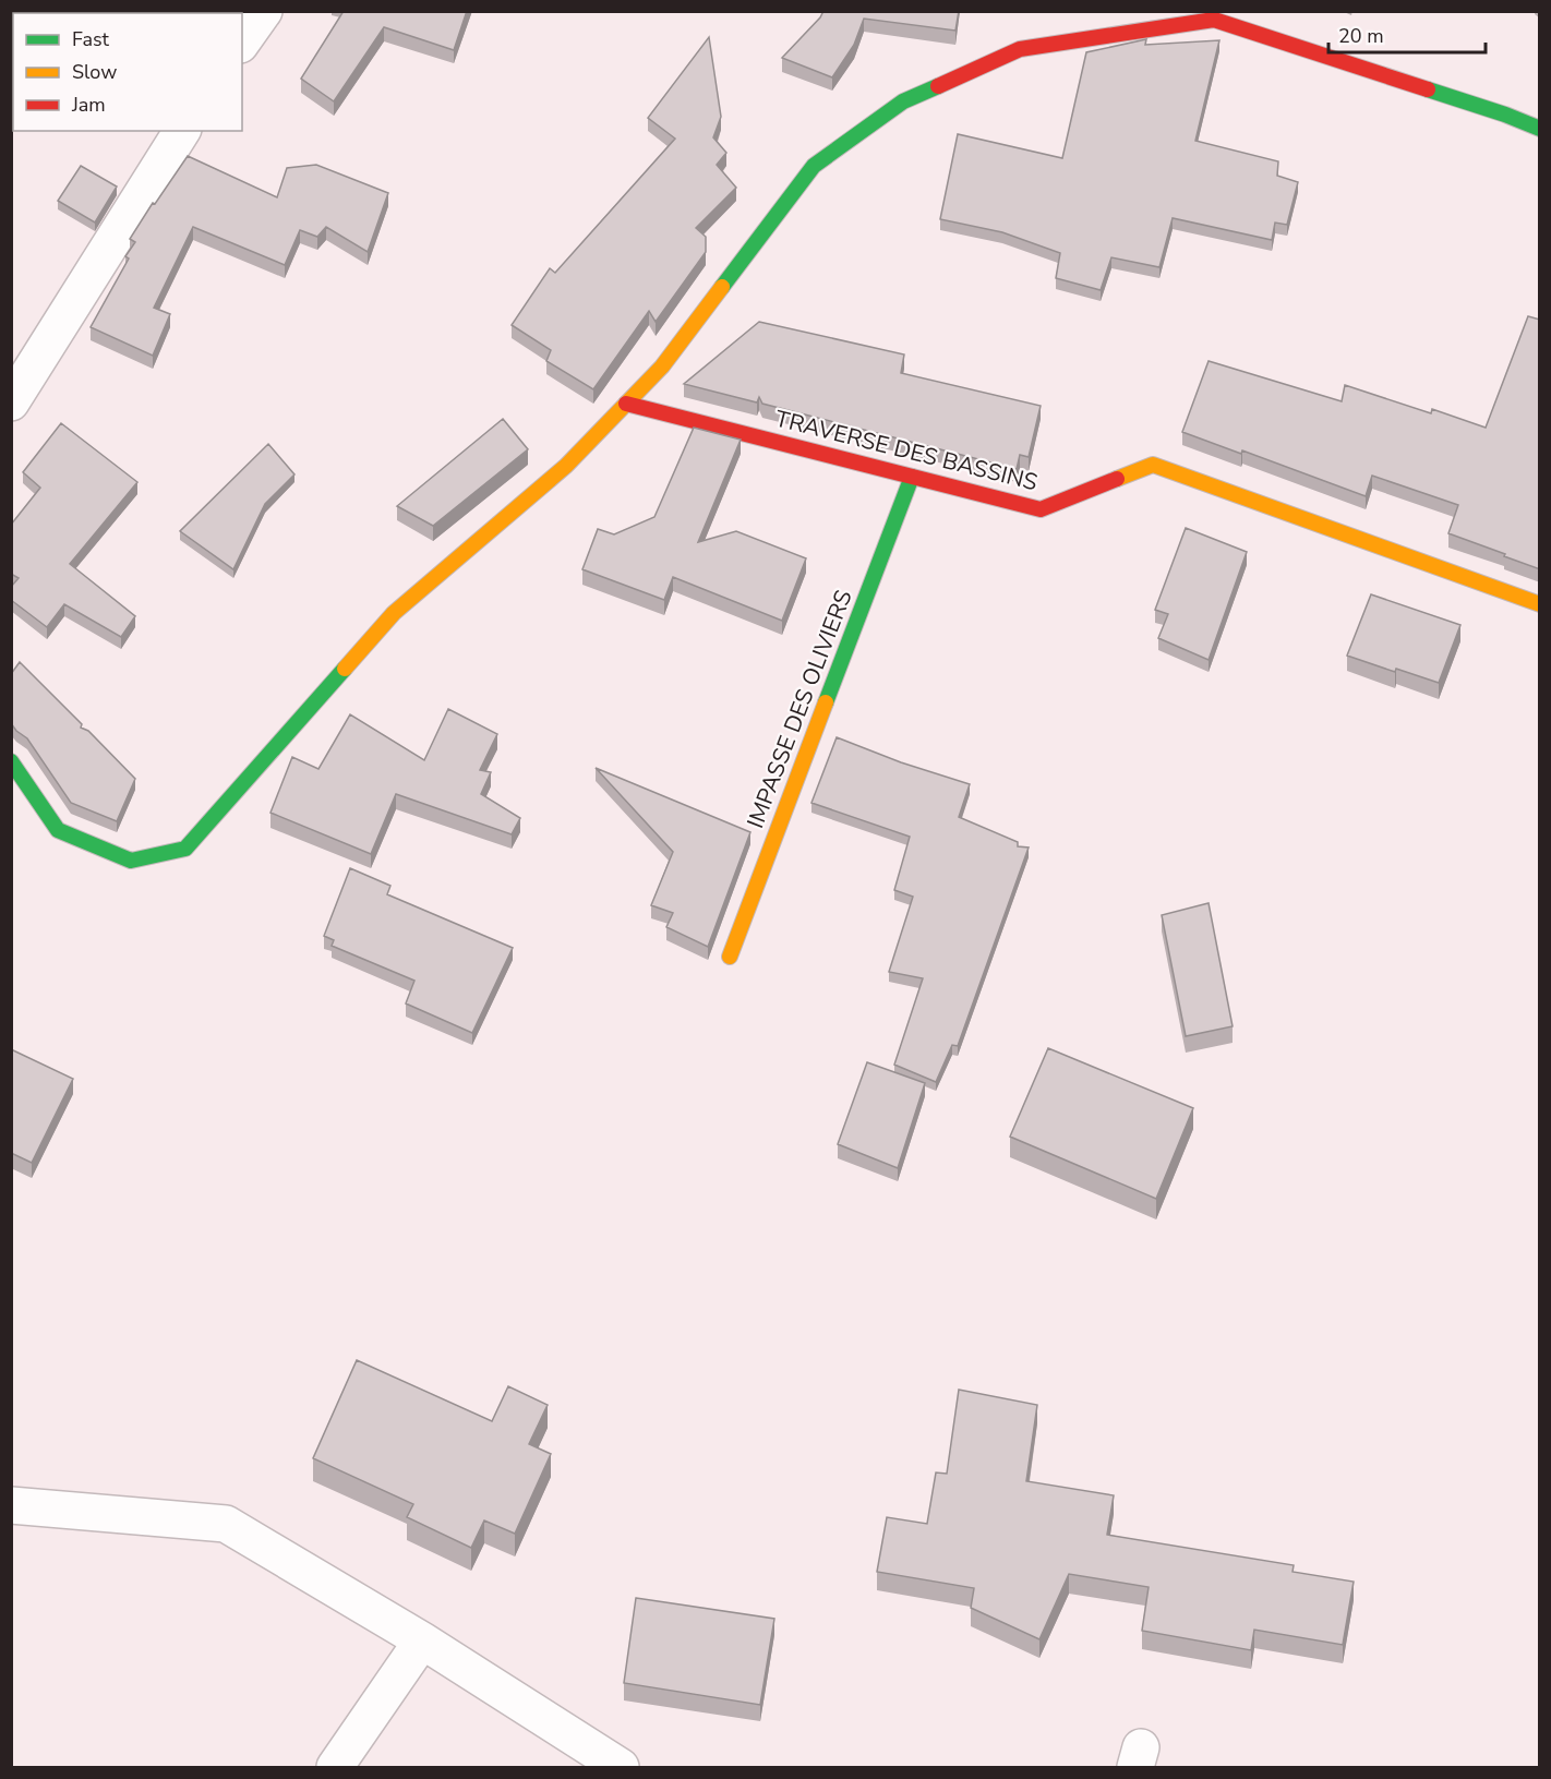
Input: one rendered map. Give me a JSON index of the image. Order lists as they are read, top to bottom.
{
  "streets": {
    "street": ["TRAVERSE DES BASSINS", "IMPASSE DES OLIVIERS"]
  },
  "crossings": [
    ["TRAVERSE DES BASSINS", "IMPASSE DES OLIVIERS"]
  ],
  "legend": ["Fast", "Slow", "Jam"],
  "scale_bar": "20 m"
}
